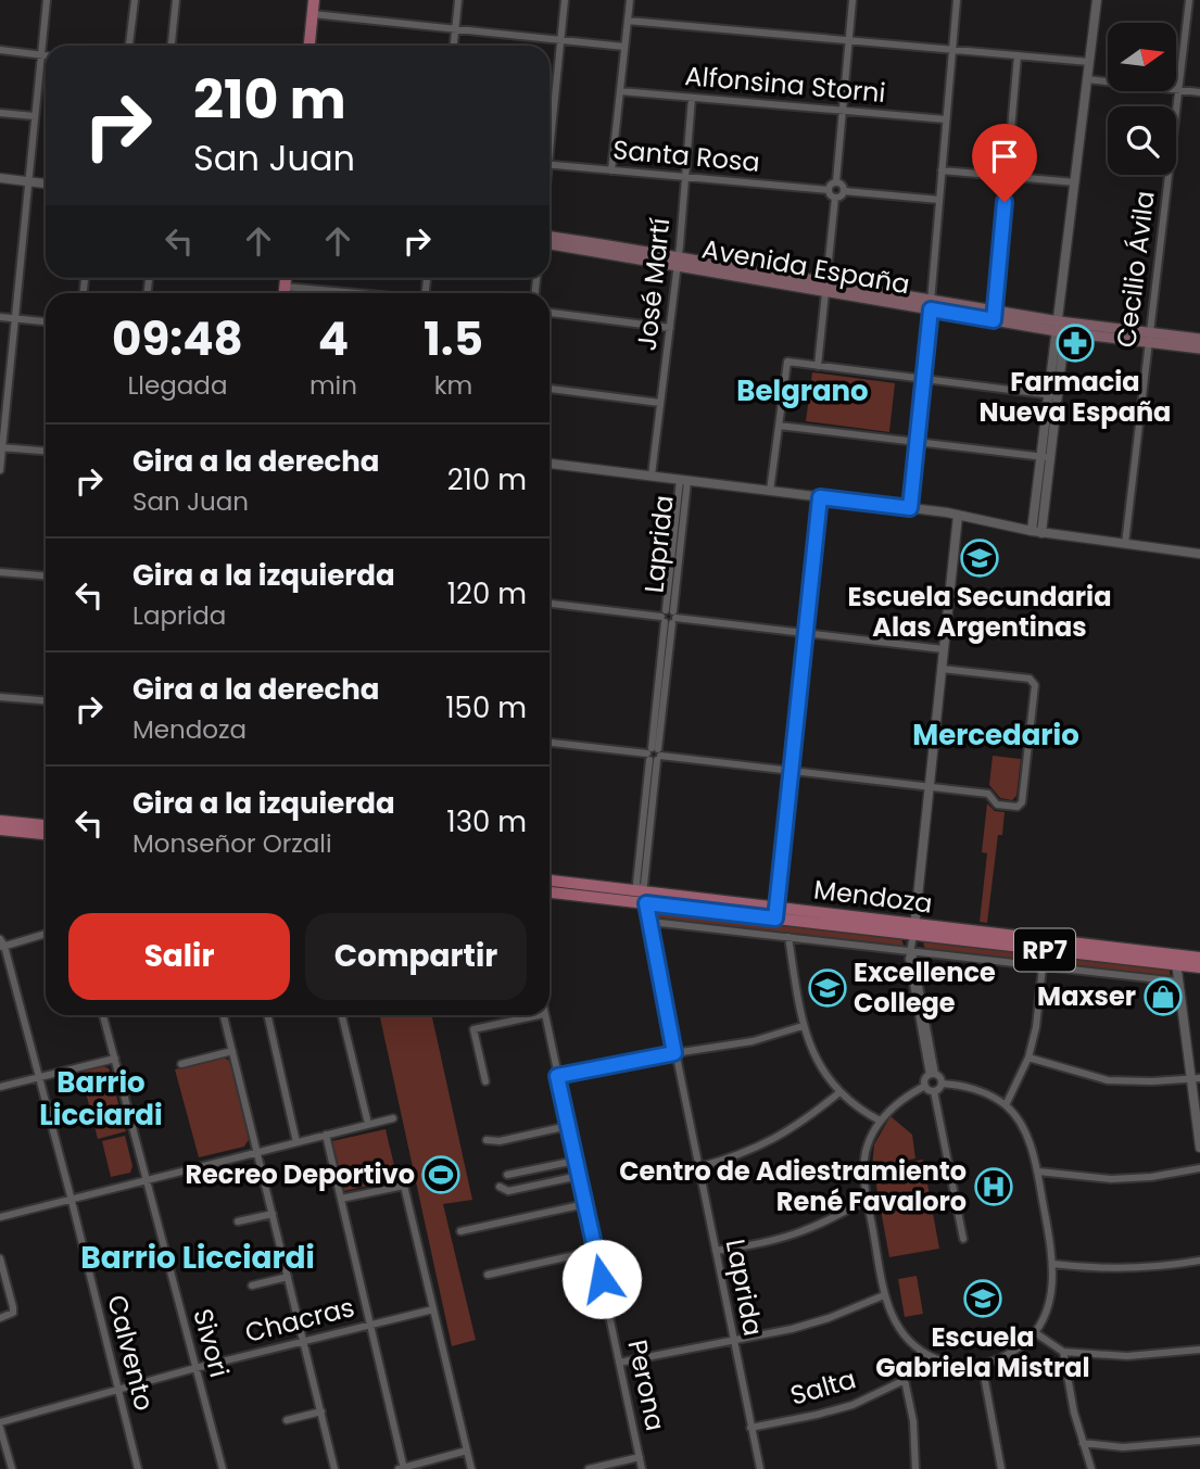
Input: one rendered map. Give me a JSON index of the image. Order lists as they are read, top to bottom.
{
  "streets": {
    "main road": ["Avenida España", "Mendoza", "RP7"],
    "street": [
      "Alfonsina Storni",
      "Santa Rosa",
      "Cecilio Ávila",
      "José Martí",
      "Laprida",
      "Chacras",
      "Sivori",
      "Calvento",
      "Perona",
      "Salta"
    ]
  },
  "crossings": [
    ["Alfonsina Storni", "José Martí"],
    ["Santa Rosa", "José Martí"],
    ["Avenida España", "Cecilio Ávila"],
    ["Avenida España", "José Martí"],
    ["Laprida", "Mendoza"],
    ["Laprida", "Salta"],
    ["Chacras", "Sivori"],
    ["Chacras", "Calvento"]
  ],
  "districts": [
    "Belgrano",
    "Mercedario",
    "Barrio Licciardi",
    "Barrio Licciardi"
  ],
  "places": {
    "pharmacy": ["Farmacia Nueva España"],
    "school or university": ["Escuela Secundaria Alas Argentinas", "Excellence College", "Escuela Gabriela Mistral"],
    "shop": ["Maxser"],
    "sports": ["Recreo Deportivo"],
    "hospital": ["Centro de Adiestramiento René Favaloro"]
  },
  "north": "right",
  "page": {
    "turn": ["210 m", "San Juan"],
    "eta": [
      "09:48",
      "Llegada",
      "4",
      "min",
      "1.5",
      "km"
    ],
    "list": [
      {
        "name": "Gira a la derecha",
        "note": "San Juan",
        "value": "210 m"
      },
      {
        "name": "Gira a la izquierda",
        "note": "Laprida",
        "value": "120 m"
      },
      {
        "name": "Gira a la derecha",
        "note": "Mendoza",
        "value": "150 m"
      },
      {
        "name": "Gira a la izquierda",
        "note": "Monseñor Orzali",
        "value": "130 m"
      }
    ],
    "buttons": ["Salir", "Compartir"]
  }
}
